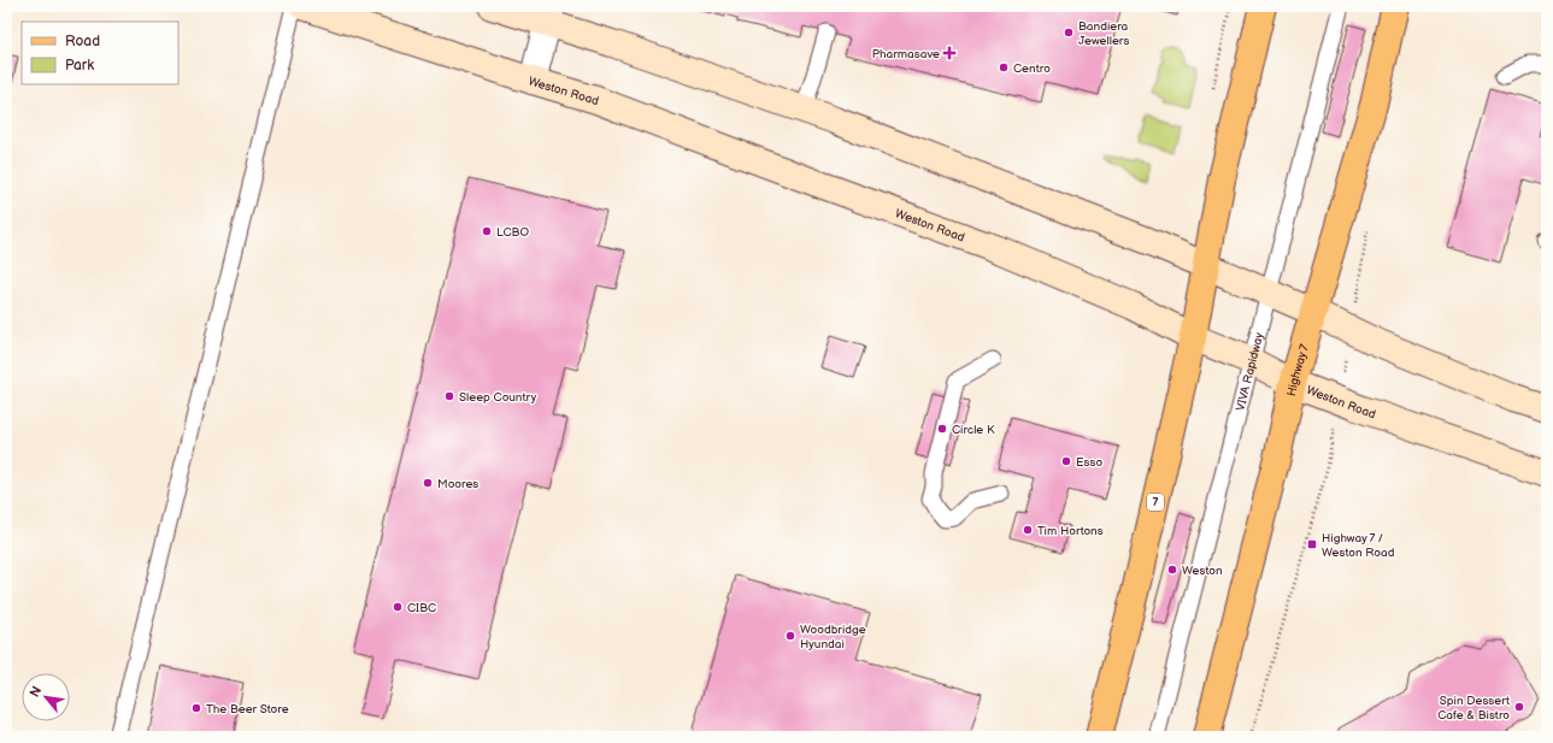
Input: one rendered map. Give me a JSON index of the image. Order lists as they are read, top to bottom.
{
  "streets": {
    "main road": ["Weston Road", "Highway 7", "7"],
    "lane": ["VIVA Rapidway"]
  },
  "crossings": [
    ["Weston Road", "Highway 7"],
    ["Weston Road", "VIVA Rapidway"],
    ["Weston Road", "7"]
  ],
  "places": {
    "other": [
      "Bandiera Jewellers",
      "Centro",
      "LCBO",
      "Sleep Country",
      "Circle K",
      "Esso",
      "Moores",
      "Tim Hortons",
      "Weston",
      "CIBC",
      "Woodbridge Hyundai",
      "Spin Dessert Cafe & Bistro",
      "The Beer Store"
    ],
    "health": ["Pharmasave"],
    "transit": ["Highway 7 / Weston Road"]
  },
  "legend": ["Road", "Park"],
  "north": "top left"
}
